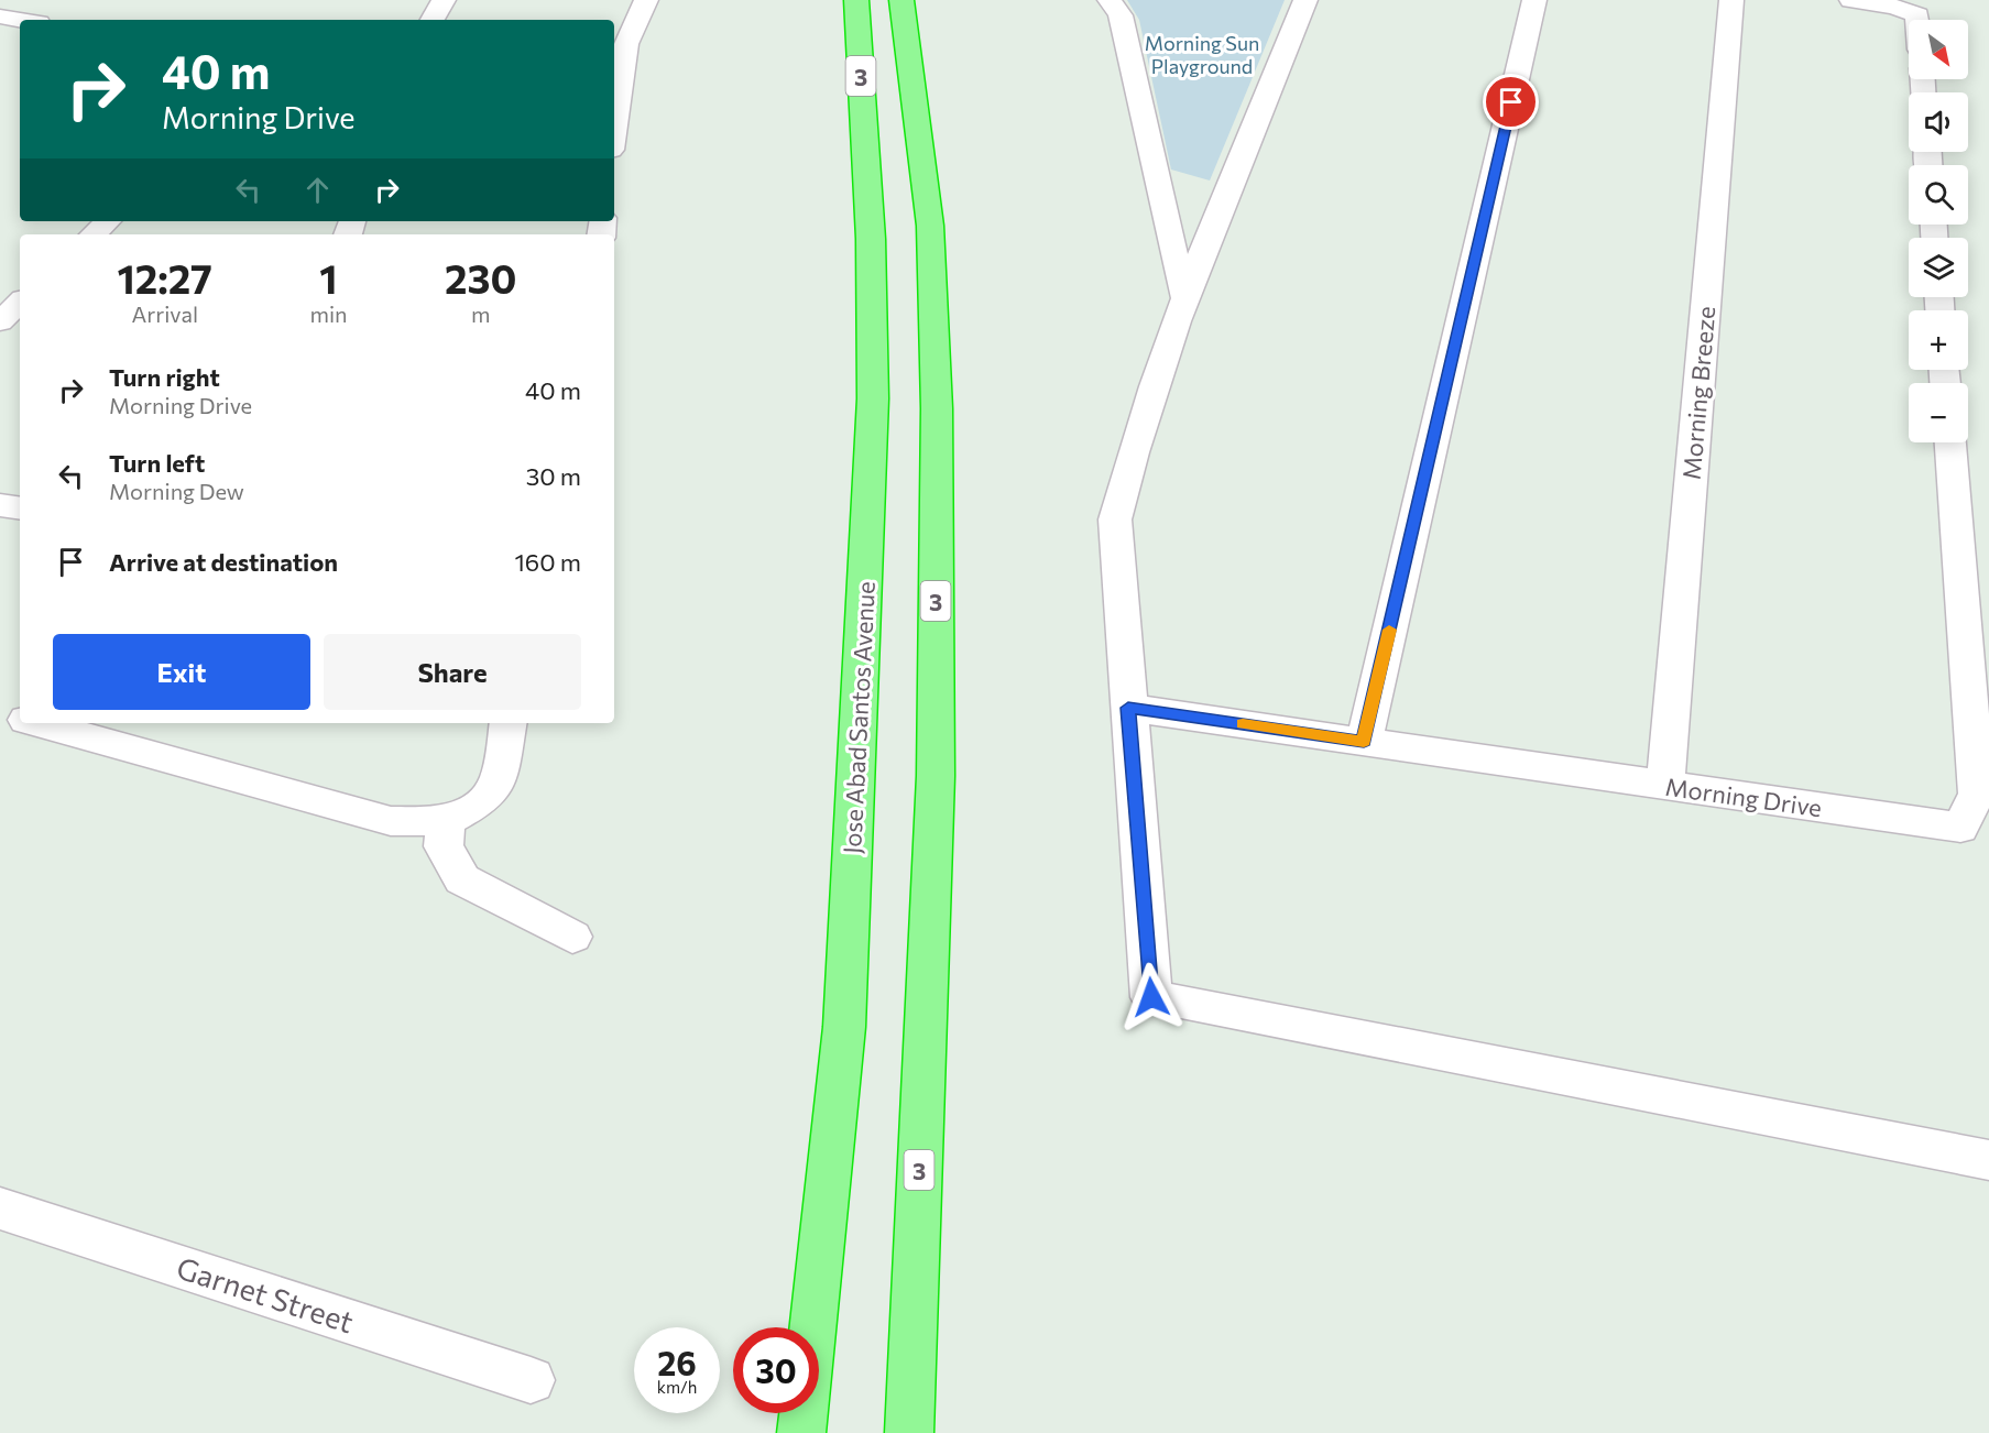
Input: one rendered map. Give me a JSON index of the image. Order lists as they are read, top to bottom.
{
  "streets": {
    "highway": ["3", "Jose Abad Santos Avenue"],
    "street": ["Morning Breeze", "Morning Drive", "Garnet Street"]
  },
  "crossings": [
    ["Morning Breeze", "Morning Drive"]
  ],
  "parks": ["Morning Sun Playground"],
  "north": "bottom right",
  "page": {
    "map_buttons": ["+", "−"],
    "turn": ["40 m", "Morning Drive"],
    "eta": [
      "12:27",
      "Arrival",
      "1",
      "min",
      "230",
      "m"
    ],
    "list": [
      {
        "name": "Turn right",
        "note": "Morning Drive",
        "value": "40 m"
      },
      {
        "name": "Turn left",
        "note": "Morning Dew",
        "value": "30 m"
      },
      {
        "name": "Arrive at destination",
        "value": "160 m"
      }
    ],
    "buttons": ["Exit", "Share"],
    "speed": "26 km/h",
    "limit": "30"
  }
}
